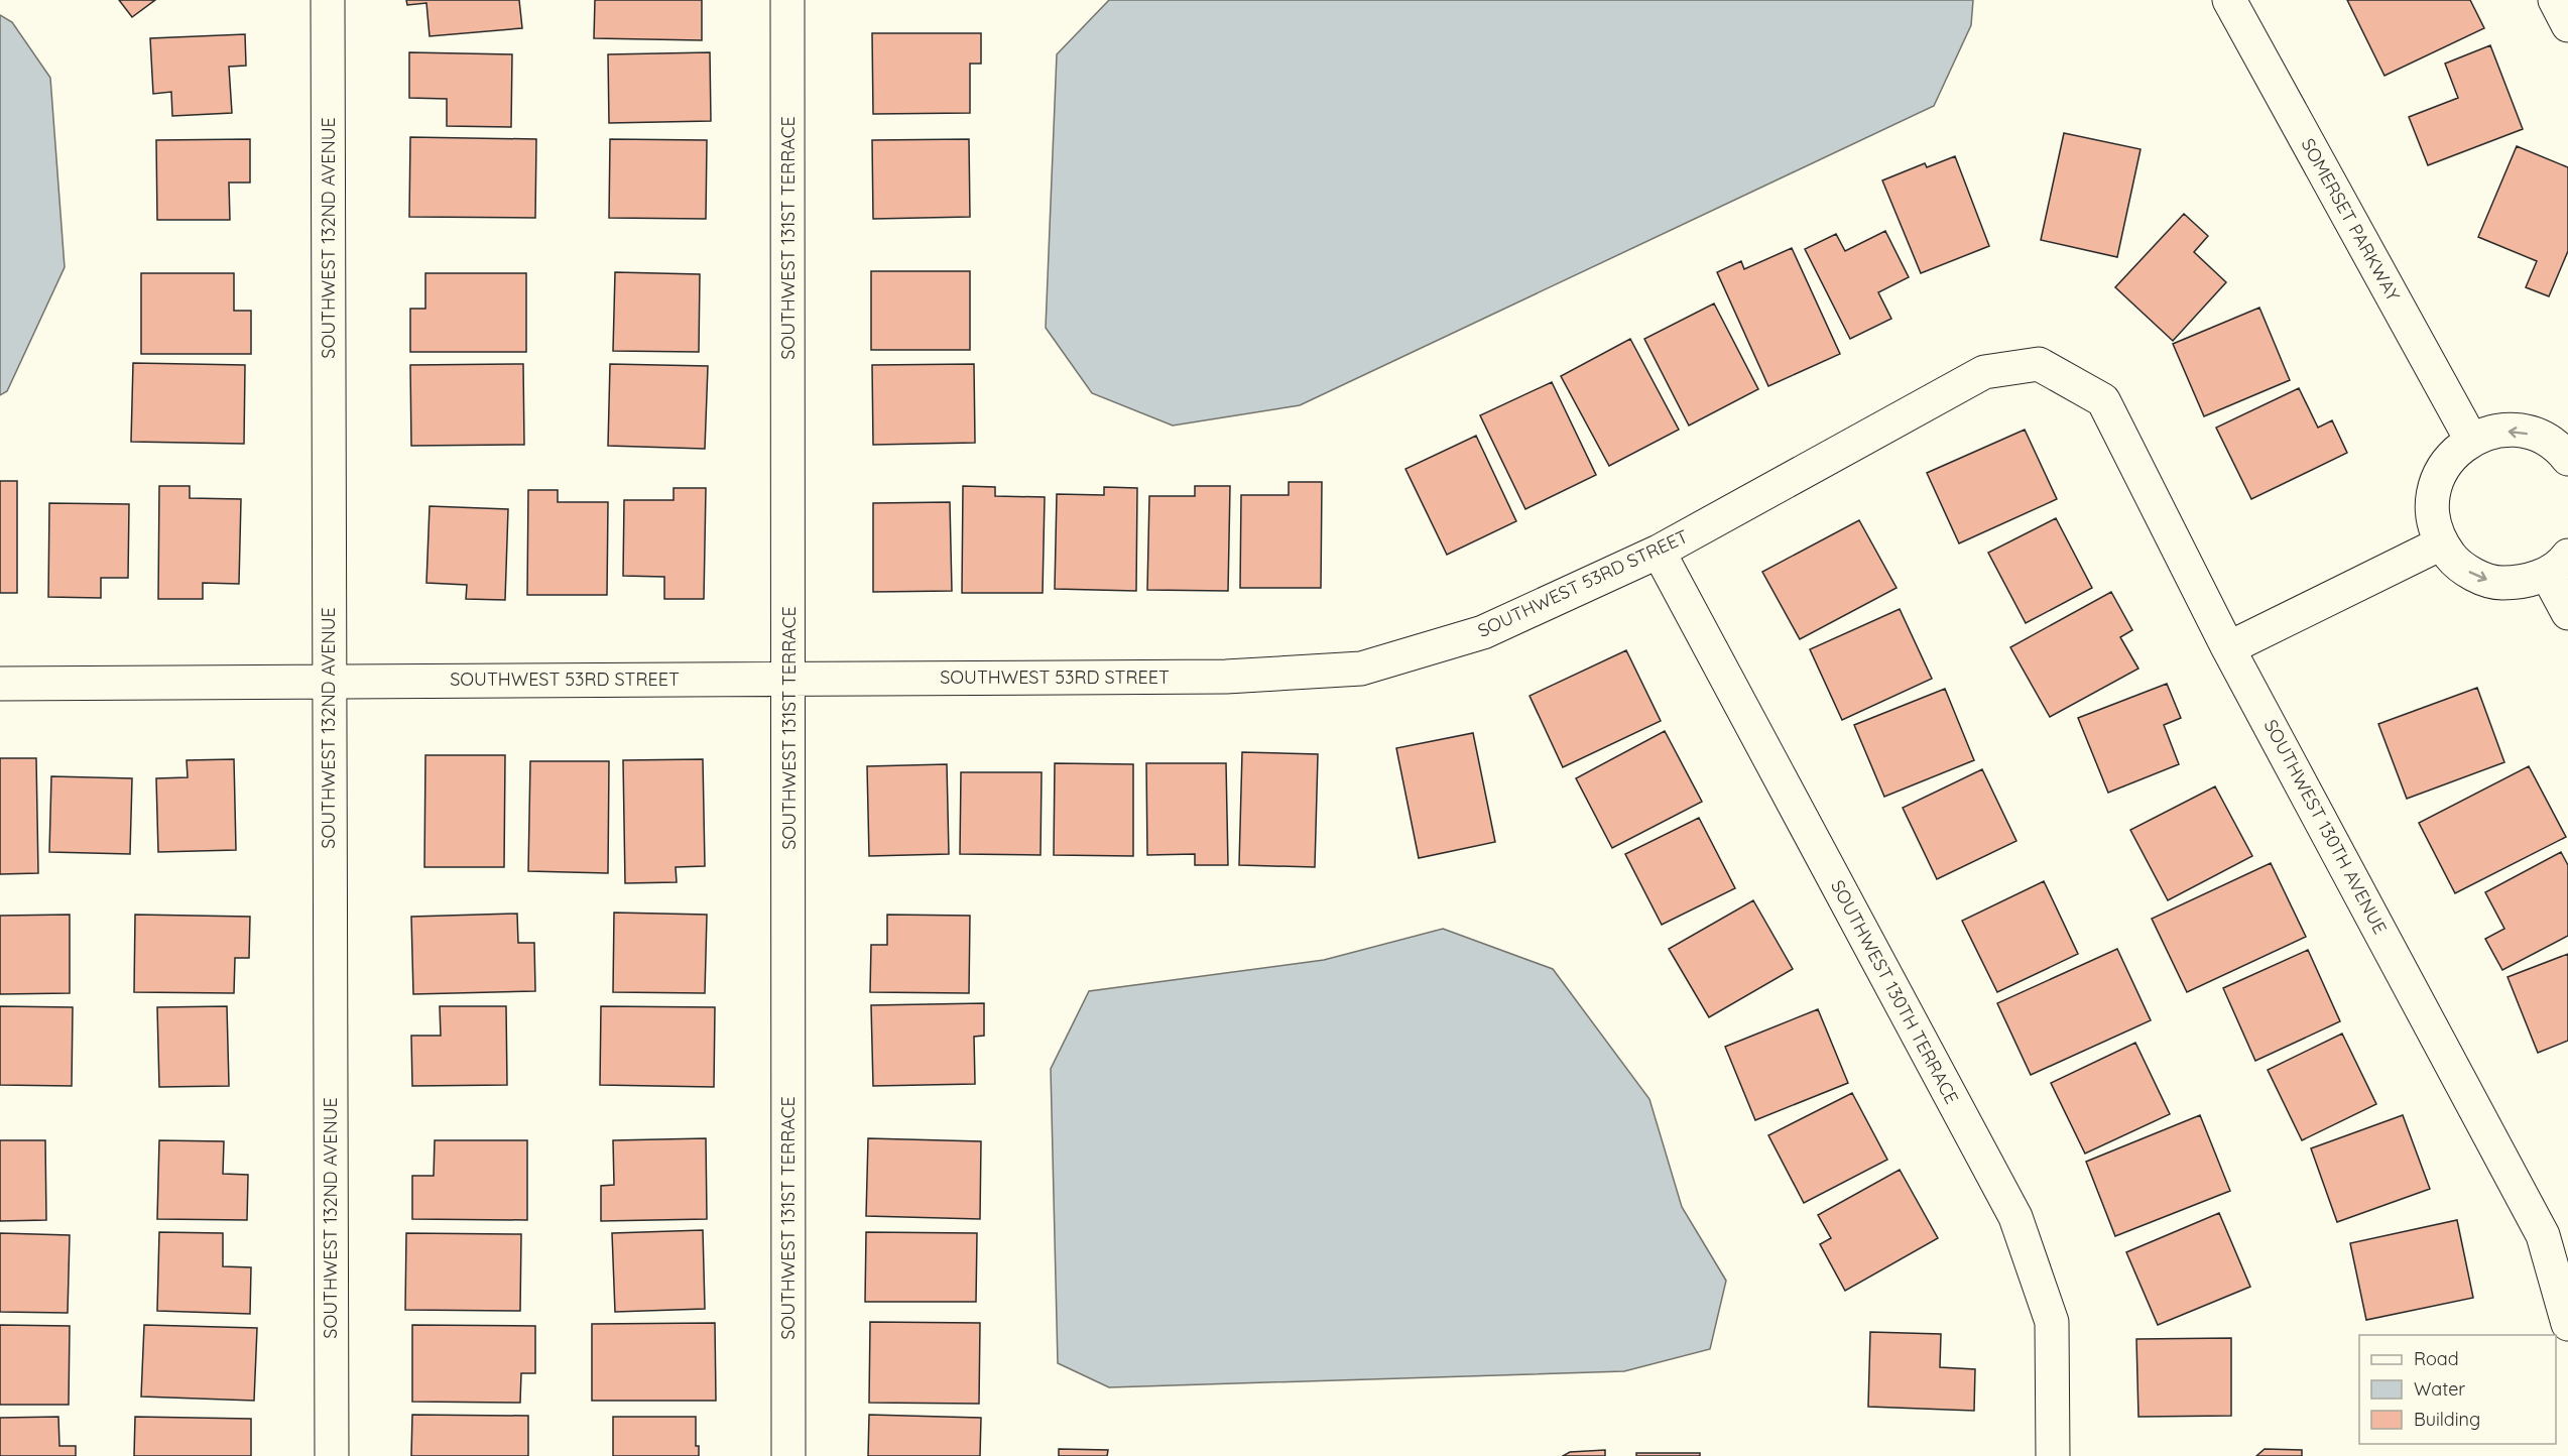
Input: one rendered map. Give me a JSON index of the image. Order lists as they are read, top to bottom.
{
  "streets": {
    "street": [
      "SOMERSET PARKWAY",
      "SOUTHWEST 132ND AVENUE",
      "SOUTHWEST 131ST TERRACE",
      "SOUTHWEST 53RD STREET",
      "SOUTHWEST 130TH AVENUE",
      "SOUTHWEST 130TH TERRACE"
    ]
  },
  "crossings": [
    ["SOUTHWEST 132ND AVENUE", "SOUTHWEST 53RD STREET"],
    ["SOUTHWEST 131ST TERRACE", "SOUTHWEST 53RD STREET"],
    ["SOUTHWEST 53RD STREET", "SOUTHWEST 130TH AVENUE"],
    ["SOUTHWEST 53RD STREET", "SOUTHWEST 130TH TERRACE"]
  ],
  "legend": ["Road", "Water", "Building"]
}
